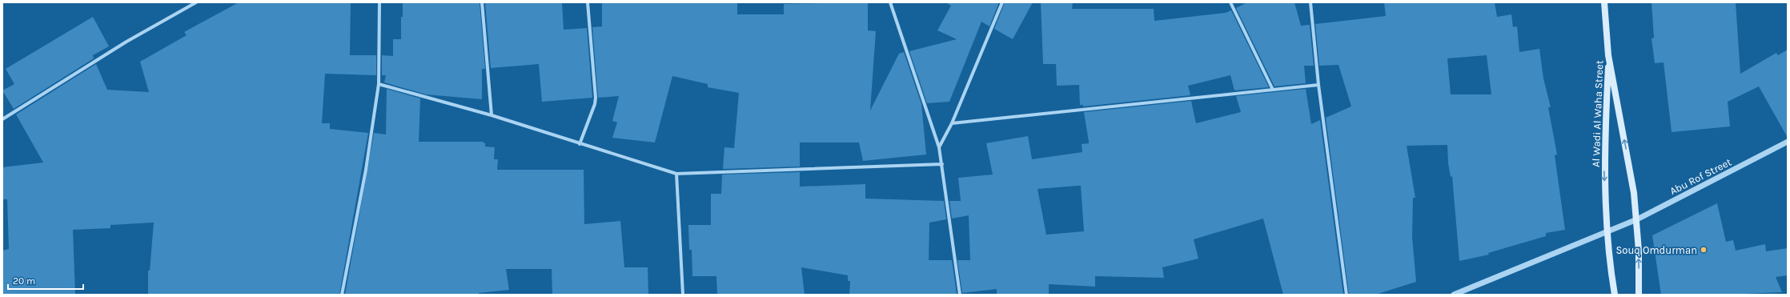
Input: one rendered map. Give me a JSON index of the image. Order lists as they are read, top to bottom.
{
  "streets": {
    "main road": ["Al Wadi Al Waha Street"],
    "street": ["Abu Rof Street"]
  },
  "crossings": [
    ["Al Wadi Al Waha Street", "Abu Rof Street"]
  ],
  "places": ["Souq Omdurman"],
  "scale_bar": "20 m"
}
